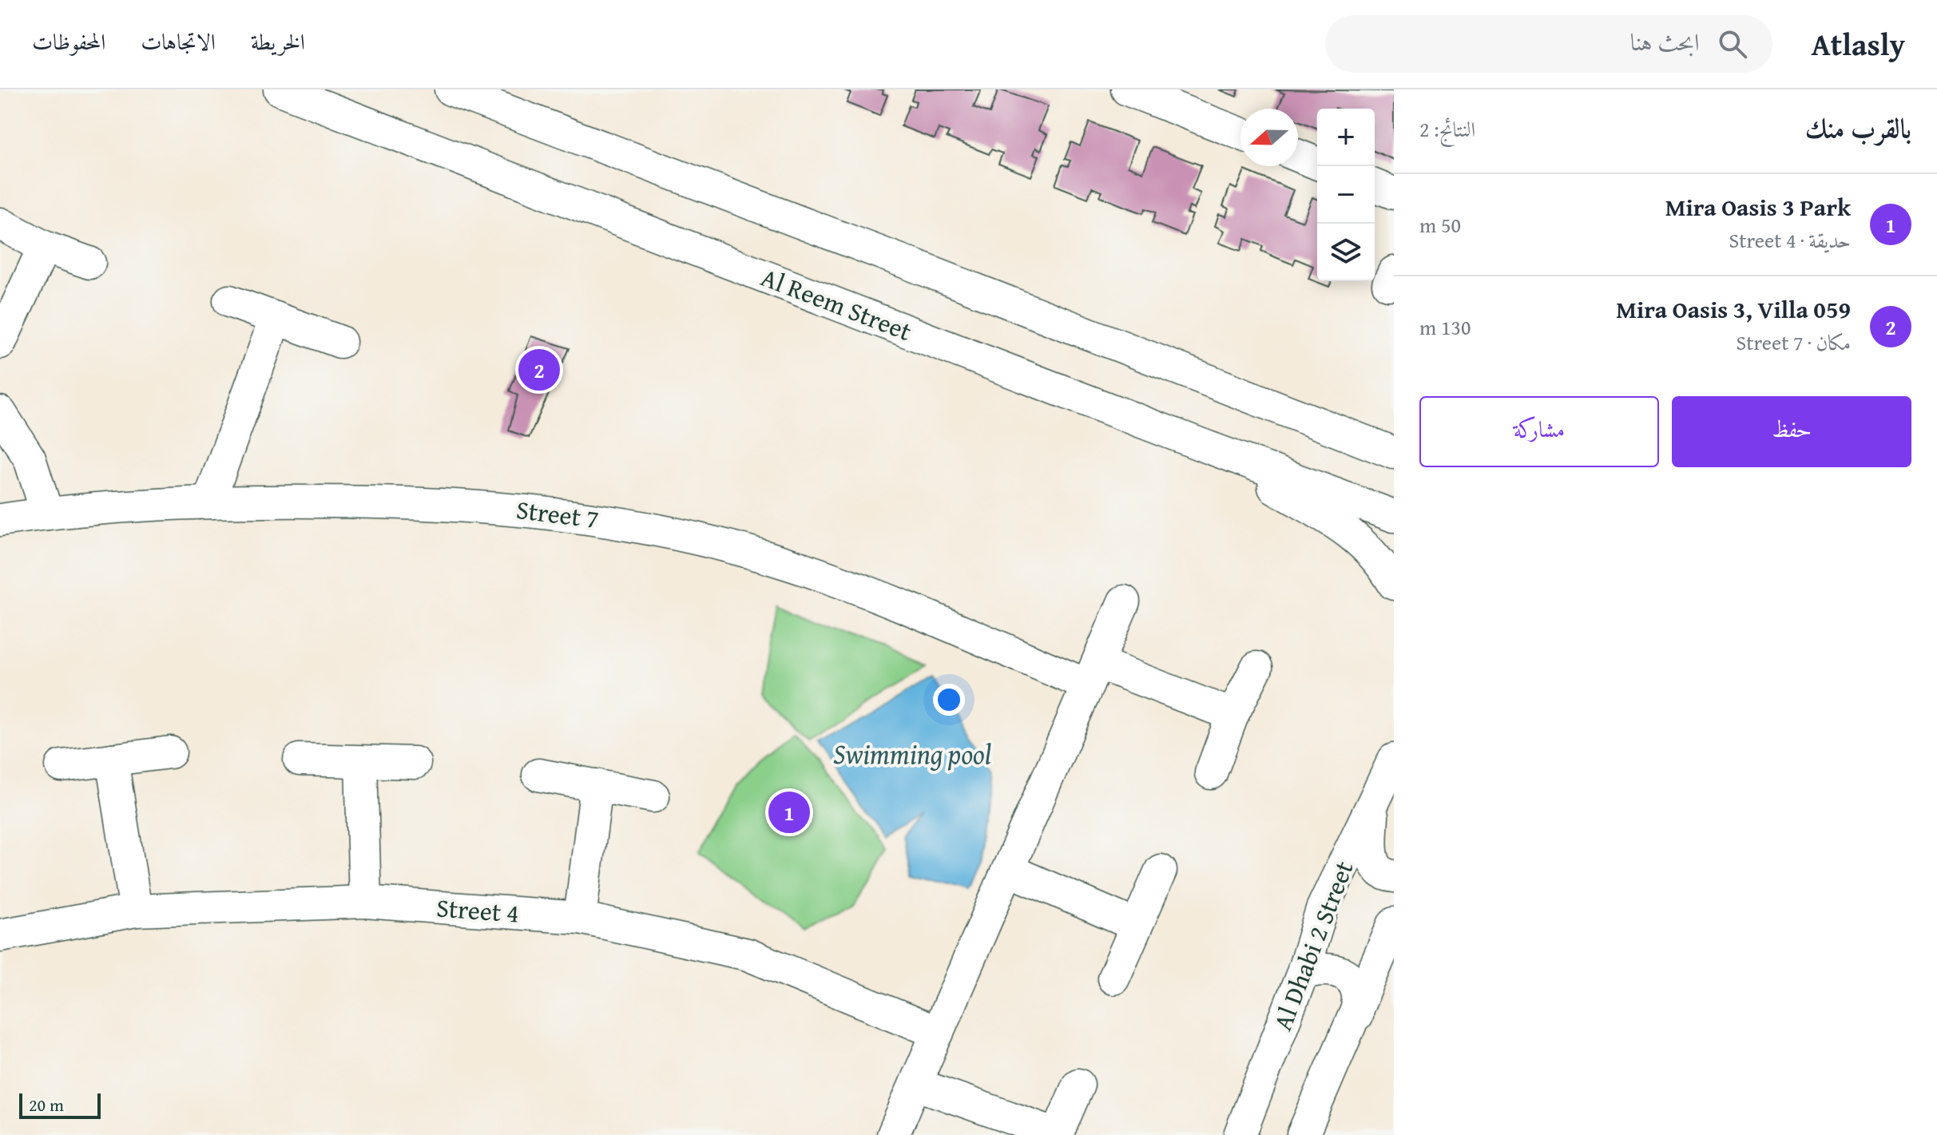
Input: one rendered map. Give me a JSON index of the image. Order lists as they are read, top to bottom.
{
  "streets": {
    "street": [
      "Al Reem Street",
      "Street 7",
      "Street 4",
      "Al Dhabi 2 Street"
    ]
  },
  "water": ["Swimming pool"],
  "scale_bar": "20 m",
  "north": "left",
  "page": {
    "header": "Atlasly",
    "search": "ابحث هنا",
    "nav": ["الخريطة", "الاتجاهات", "المحفوظات"],
    "heading": ["بالقرب منك", "النتائج: 2"],
    "map_buttons": ["+", "−"],
    "list": [
      {
        "mark": "1",
        "name": "Mira Oasis 3 Park",
        "note": "حديقة · Street 4",
        "value": "50 m"
      },
      {
        "mark": "2",
        "name": "Mira Oasis 3, Villa 059",
        "note": "مكان · Street 7",
        "value": "130 m"
      }
    ],
    "pins": ["2", "1"],
    "buttons": ["حفظ", "مشاركة"],
    "scale": "20 m"
  }
}
